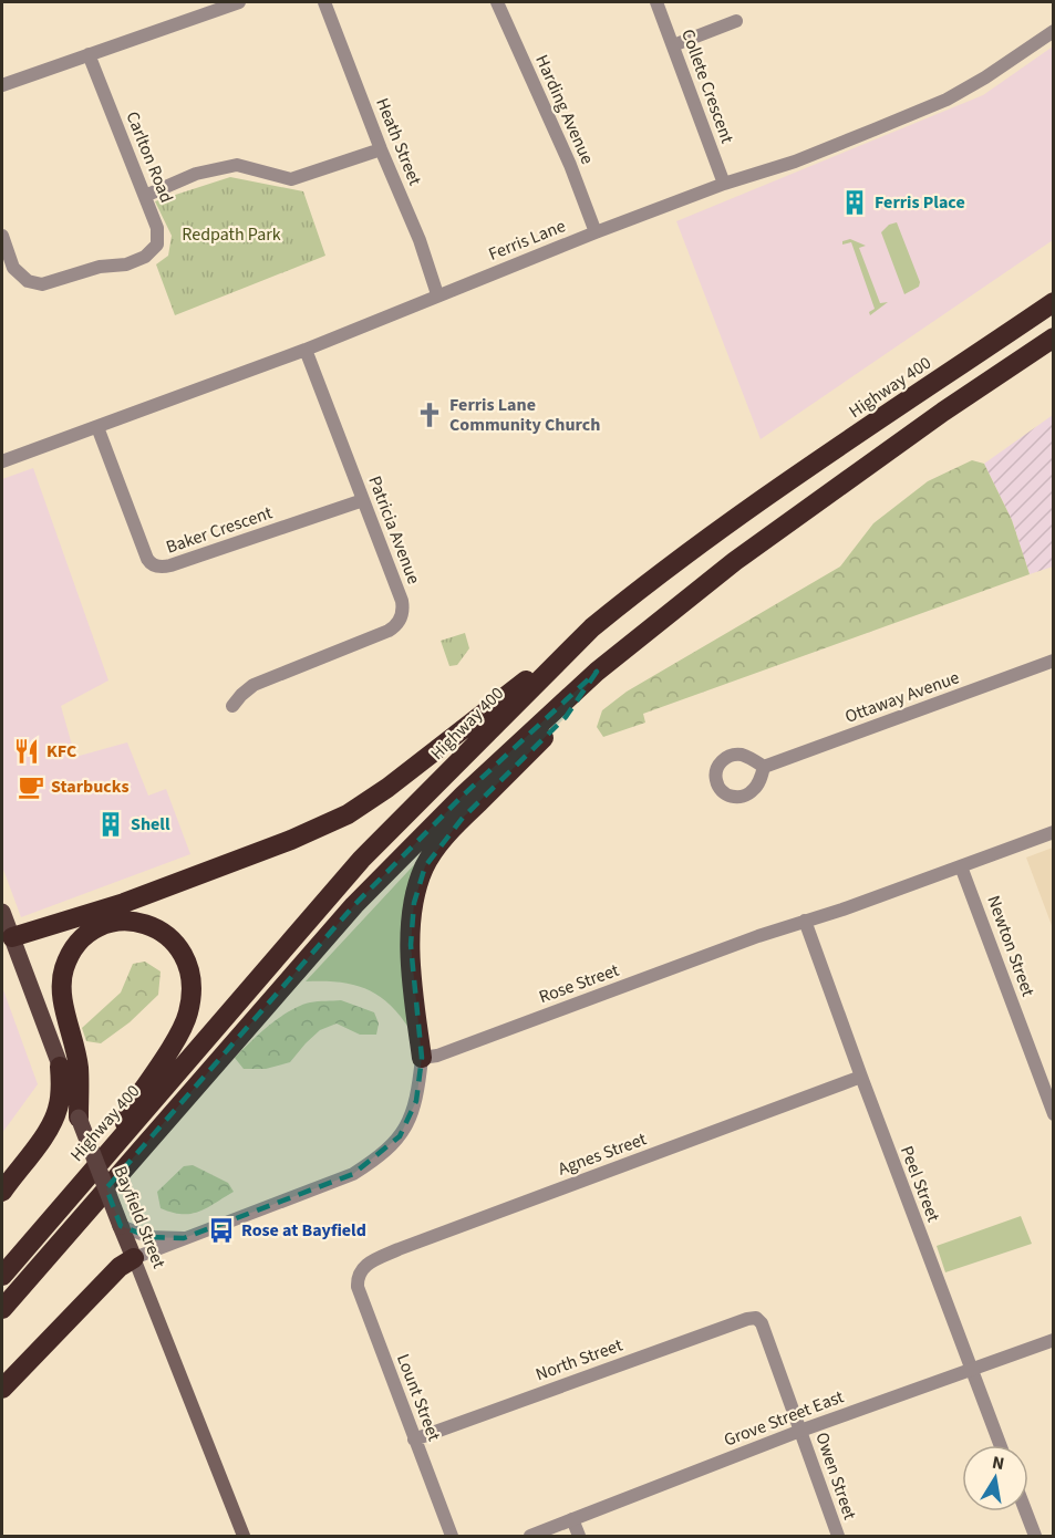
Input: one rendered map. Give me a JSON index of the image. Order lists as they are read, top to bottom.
{
  "streets": {
    "highway": ["Highway 400"],
    "main road": ["Bayfield Street"],
    "street": [
      "Collete Crescent",
      "Harding Avenue",
      "Heath Street",
      "Carlton Road",
      "Ferris Lane",
      "Baker Crescent",
      "Patricia Avenue",
      "Ottaway Avenue",
      "Newton Street",
      "Rose Street",
      "Agnes Street",
      "Peel Street",
      "North Street",
      "Lount Street",
      "Grove Street East",
      "Owen Street"
    ]
  },
  "crossings": [
    ["Collete Crescent", "Ferris Lane"],
    ["Harding Avenue", "Ferris Lane"],
    ["Heath Street", "Ferris Lane"],
    ["Ferris Lane", "Baker Crescent"],
    ["Ferris Lane", "Patricia Avenue"],
    ["Baker Crescent", "Patricia Avenue"],
    ["Newton Street", "Rose Street"],
    ["Rose Street", "Peel Street"],
    ["Agnes Street", "Peel Street"],
    ["Agnes Street", "Lount Street"],
    ["Peel Street", "Grove Street East"],
    ["North Street", "Lount Street"],
    ["North Street", "Owen Street"],
    ["Grove Street East", "Owen Street"]
  ],
  "parks": ["Redpath Park"],
  "places": {
    "building": ["Ferris Place", "Shell"],
    "church": ["Ferris Lane Community Church"],
    "restaurant": ["KFC"],
    "cafe": ["Starbucks"],
    "bus stop": ["Rose at Bayfield"]
  },
  "north": "top"
}
